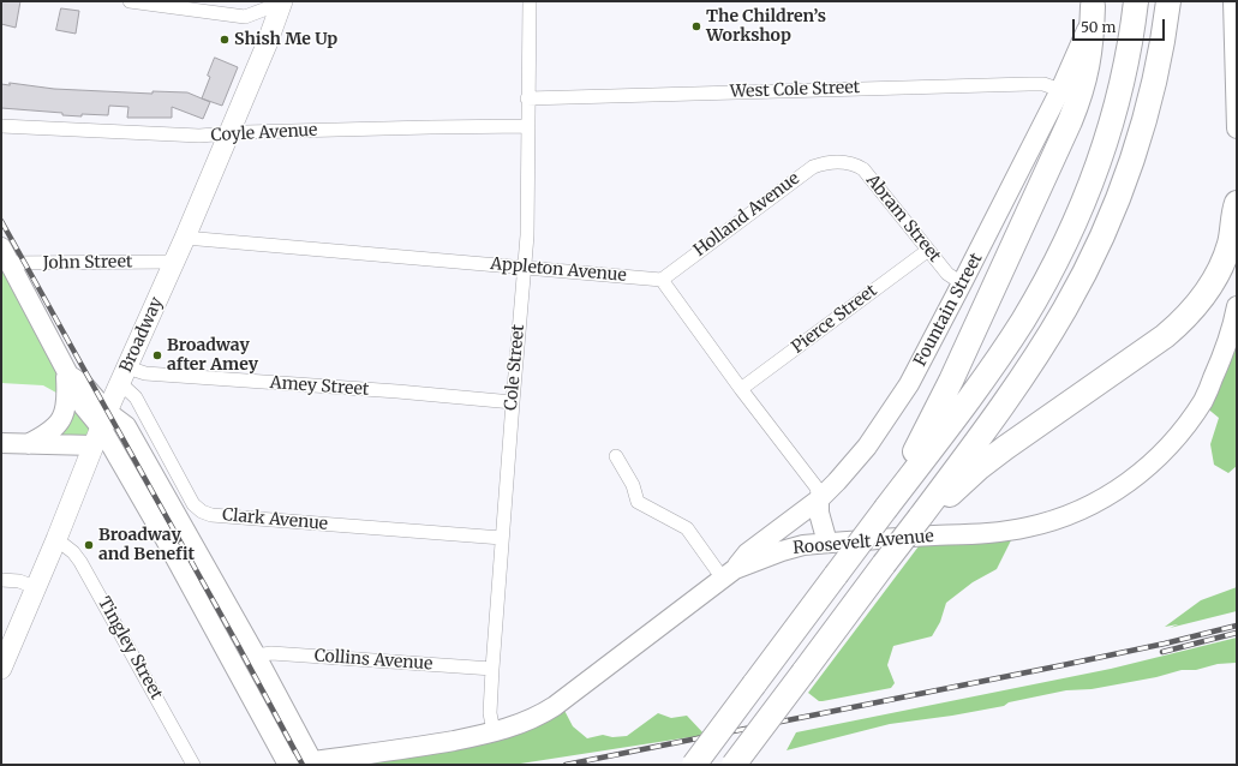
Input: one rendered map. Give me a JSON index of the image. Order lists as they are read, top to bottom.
{
  "streets": {
    "main road": ["Broadway"],
    "street": [
      "West Cole Street",
      "Coyle Avenue",
      "Holland Avenue",
      "Abram Street",
      "John Street",
      "Appleton Avenue",
      "Fountain Street",
      "Pierce Street",
      "Cole Street",
      "Amey Street",
      "Clark Avenue",
      "Roosevelt Avenue",
      "Tingley Street",
      "Collins Avenue"
    ]
  },
  "crossings": [
    ["West Cole Street", "Fountain Street"],
    ["West Cole Street", "Cole Street"],
    ["Coyle Avenue", "Broadway"],
    ["Coyle Avenue", "Cole Street"],
    ["Holland Avenue", "Abram Street"],
    ["Holland Avenue", "Appleton Avenue"],
    ["Abram Street", "Fountain Street"],
    ["Abram Street", "Pierce Street"],
    ["John Street", "Broadway"],
    ["Appleton Avenue", "Broadway"],
    ["Appleton Avenue", "Cole Street"],
    ["Fountain Street", "Roosevelt Avenue"],
    ["Broadway", "Amey Street"],
    ["Broadway", "Clark Avenue"],
    ["Broadway", "Tingley Street"],
    ["Cole Street", "Amey Street"],
    ["Cole Street", "Clark Avenue"],
    ["Cole Street", "Roosevelt Avenue"],
    ["Cole Street", "Collins Avenue"],
    ["Amey Street", "Clark Avenue"]
  ],
  "places": [
    "The Children’s Workshop",
    "Shish Me Up",
    "Broadway after Amey",
    "Broadway and Benefit"
  ],
  "scale_bar": "50 m"
}
